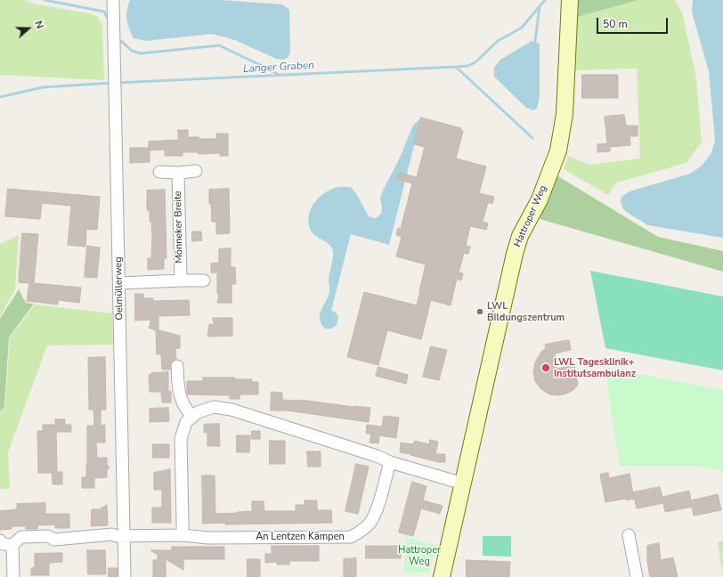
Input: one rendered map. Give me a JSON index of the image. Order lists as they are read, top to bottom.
{
  "streets": {
    "main road": ["Hattroper Weg"],
    "street": ["Mönneker Breite", "Oelmüllerweg", "An Lentzen Kämpen"]
  },
  "crossings": [
    ["Oelmüllerweg", "An Lentzen Kämpen"]
  ],
  "water": ["Langer Graben"],
  "parks": ["Hattroper Weg"],
  "places": ["LWL Bildungszentrum", "LWL Tagesklinik+ Institutsambulanz"],
  "scale_bar": "50 m",
  "north": "right"
}
